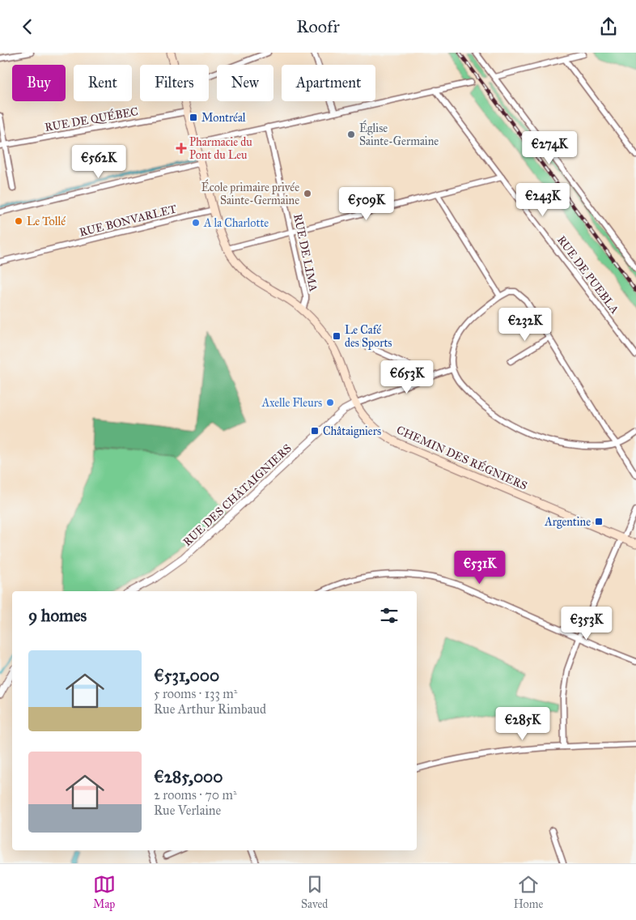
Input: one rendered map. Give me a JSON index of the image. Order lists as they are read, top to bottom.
{
  "streets": {
    "main road": ["CHEMIN DES RÉGNIERS"],
    "street": [
      "RUE DE QUÉBEC",
      "RUE BONVARLET",
      "RUE DE LIMA",
      "RUE DE PUEBLA",
      "RUE DES CHÂTAIGNIERS"
    ]
  },
  "crossings": [
    ["RUE DE QUÉBEC", "CHEMIN DES RÉGNIERS"],
    ["RUE BONVARLET", "CHEMIN DES RÉGNIERS"],
    ["RUE DE LIMA", "CHEMIN DES RÉGNIERS"],
    ["CHEMIN DES RÉGNIERS", "RUE DES CHÂTAIGNIERS"]
  ],
  "places": {
    "transit": [
      "Montréal",
      "Le Café des Sports",
      "Châtaigniers",
      "Argentine"
    ],
    "other": [
      "Église Sainte-Germaine",
      "École primaire privée Sainte-Germaine",
      "Le Tollé",
      "A la Charlotte",
      "Axelle Fleurs"
    ],
    "health": ["Pharmacie du Pont du Leu"]
  },
  "page": {
    "header": "Roofr",
    "chip": [
      "Buy",
      "Rent",
      "Filters",
      "New",
      "Apartment"
    ],
    "price": [
      "€274K",
      "€562K",
      "€243K",
      "€509K",
      "€232K",
      "€653K",
      "€531K",
      "€353K",
      "€285K"
    ],
    "heading": "9 homes",
    "list": [
      {
        "name": "€531,000",
        "note": "5 rooms · 133 m² · Rue Arthur Rimbaud"
      },
      {
        "name": "€285,000",
        "note": "2 rooms · 70 m² · Rue Verlaine"
      }
    ],
    "tabs": ["Map", "Saved", "Home"]
  }
}
